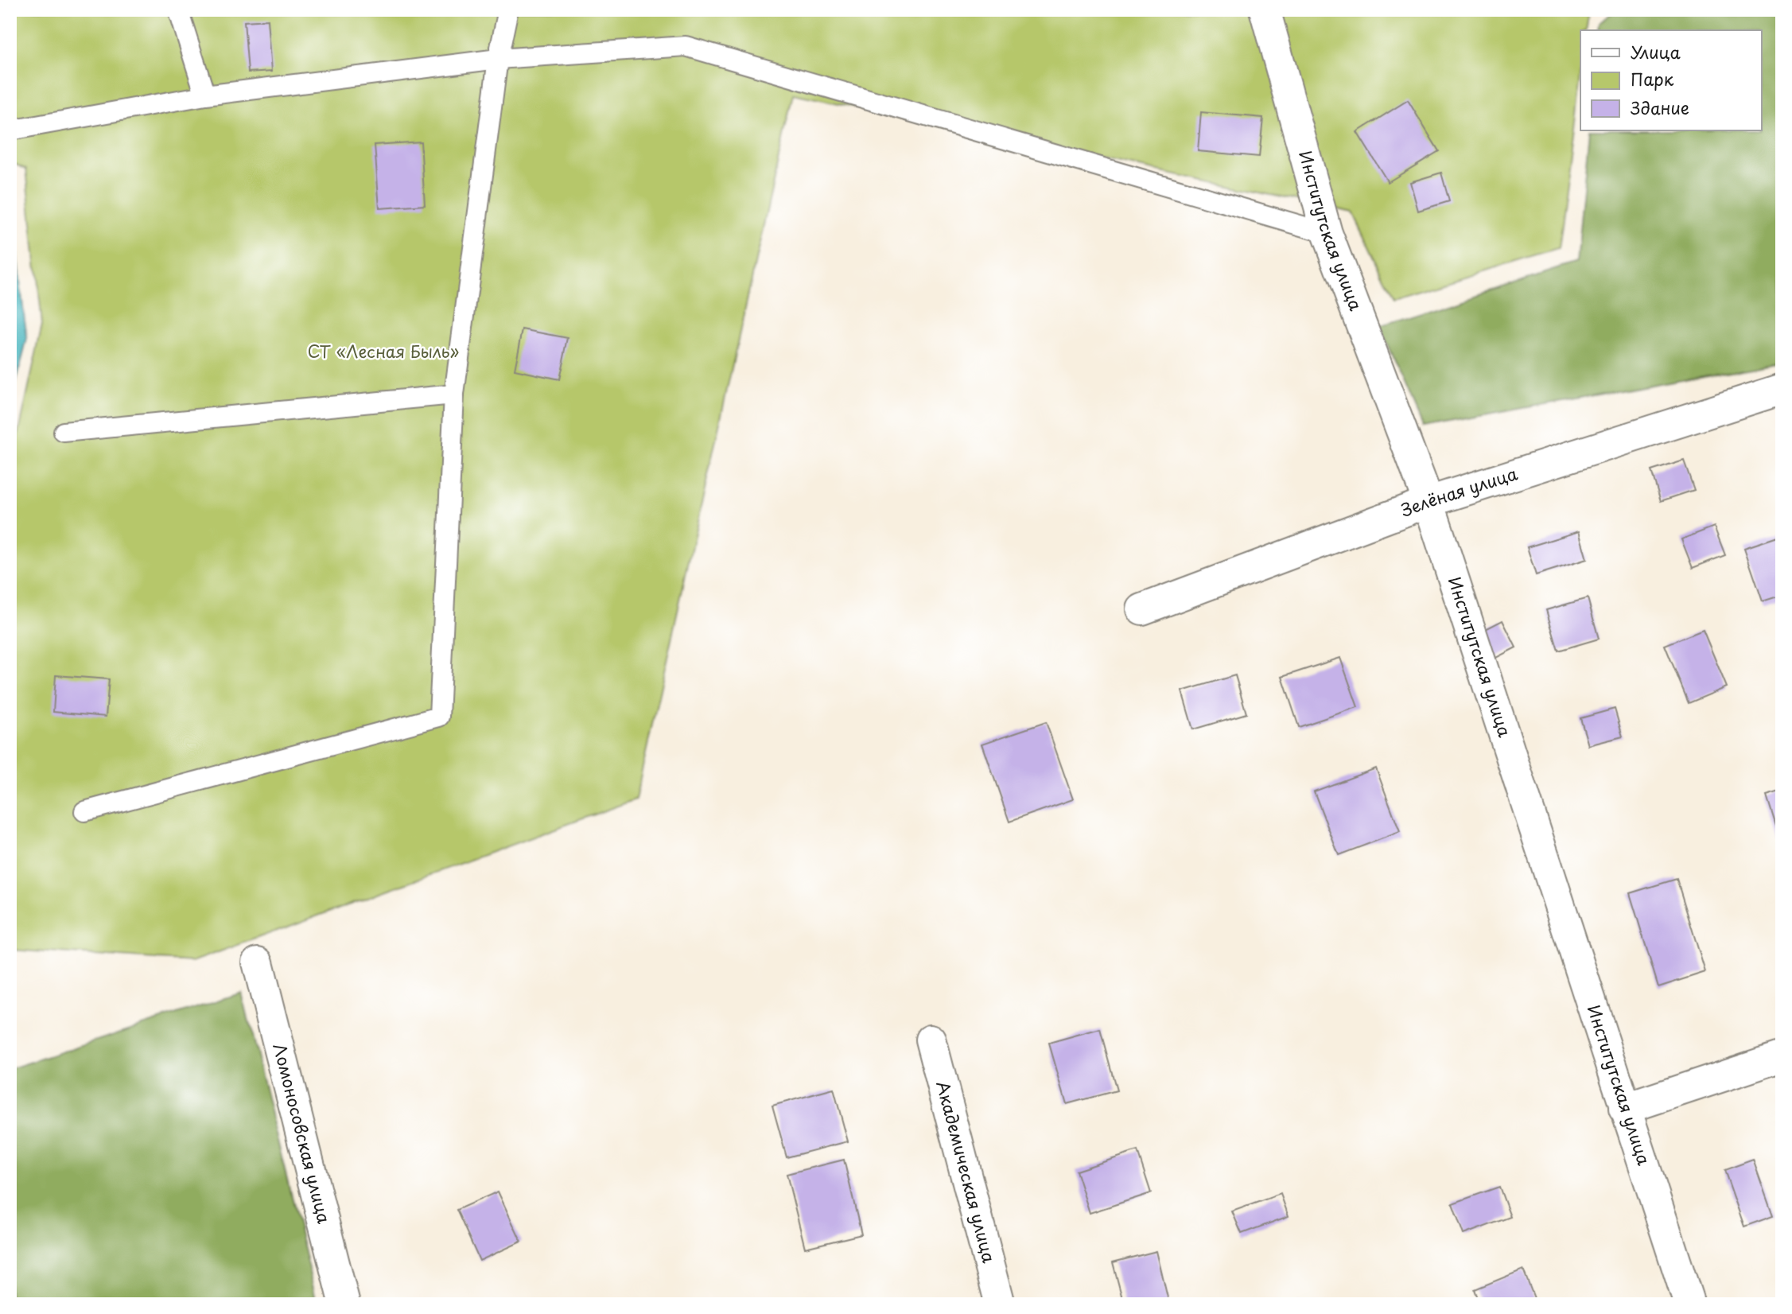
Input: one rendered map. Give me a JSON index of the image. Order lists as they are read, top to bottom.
{
  "streets": {
    "street": [
      "Институтская улица",
      "Зелёная улица",
      "Ломоносовская улица",
      "Академическая улица"
    ]
  },
  "crossings": [
    ["Институтская улица", "Зелёная улица"]
  ],
  "parks": ["СТ «Лесная Быль»"],
  "legend": ["Улица", "Парк", "Здание"]
}
